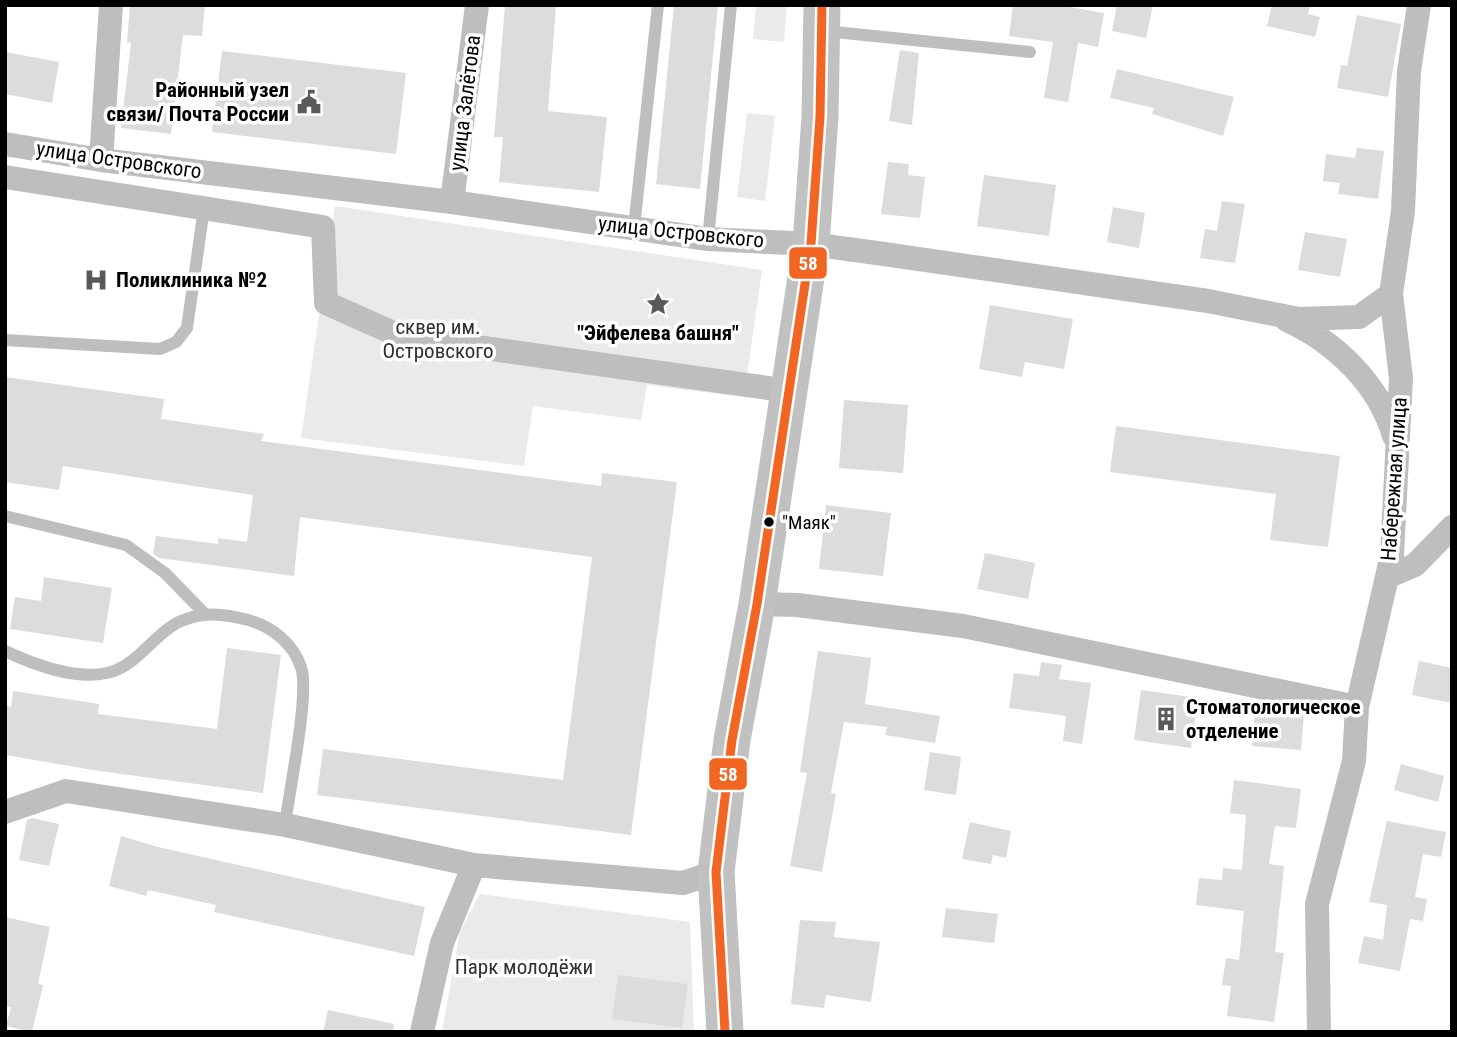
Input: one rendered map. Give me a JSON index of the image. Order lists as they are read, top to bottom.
{
  "streets": {
    "street": ["улица Залётова", "улица Островского", "Набережная улица"]
  },
  "crossings": [
    ["улица Залётова", "улица Островского"],
    ["улица Островского", "Набережная улица"]
  ],
  "parks": ["сквер им. Островского", "Парк молодёжи"],
  "places": {
    "public building": ["Районный узел связи/ Почта России"],
    "hospital": ["Поликлиника №2"],
    "place": ["\"Эйфелева башня\""],
    "other": ["\"Маяк\""],
    "building": ["Стоматологическое отделение"]
  },
  "lines": ["transit line 58"]
}
